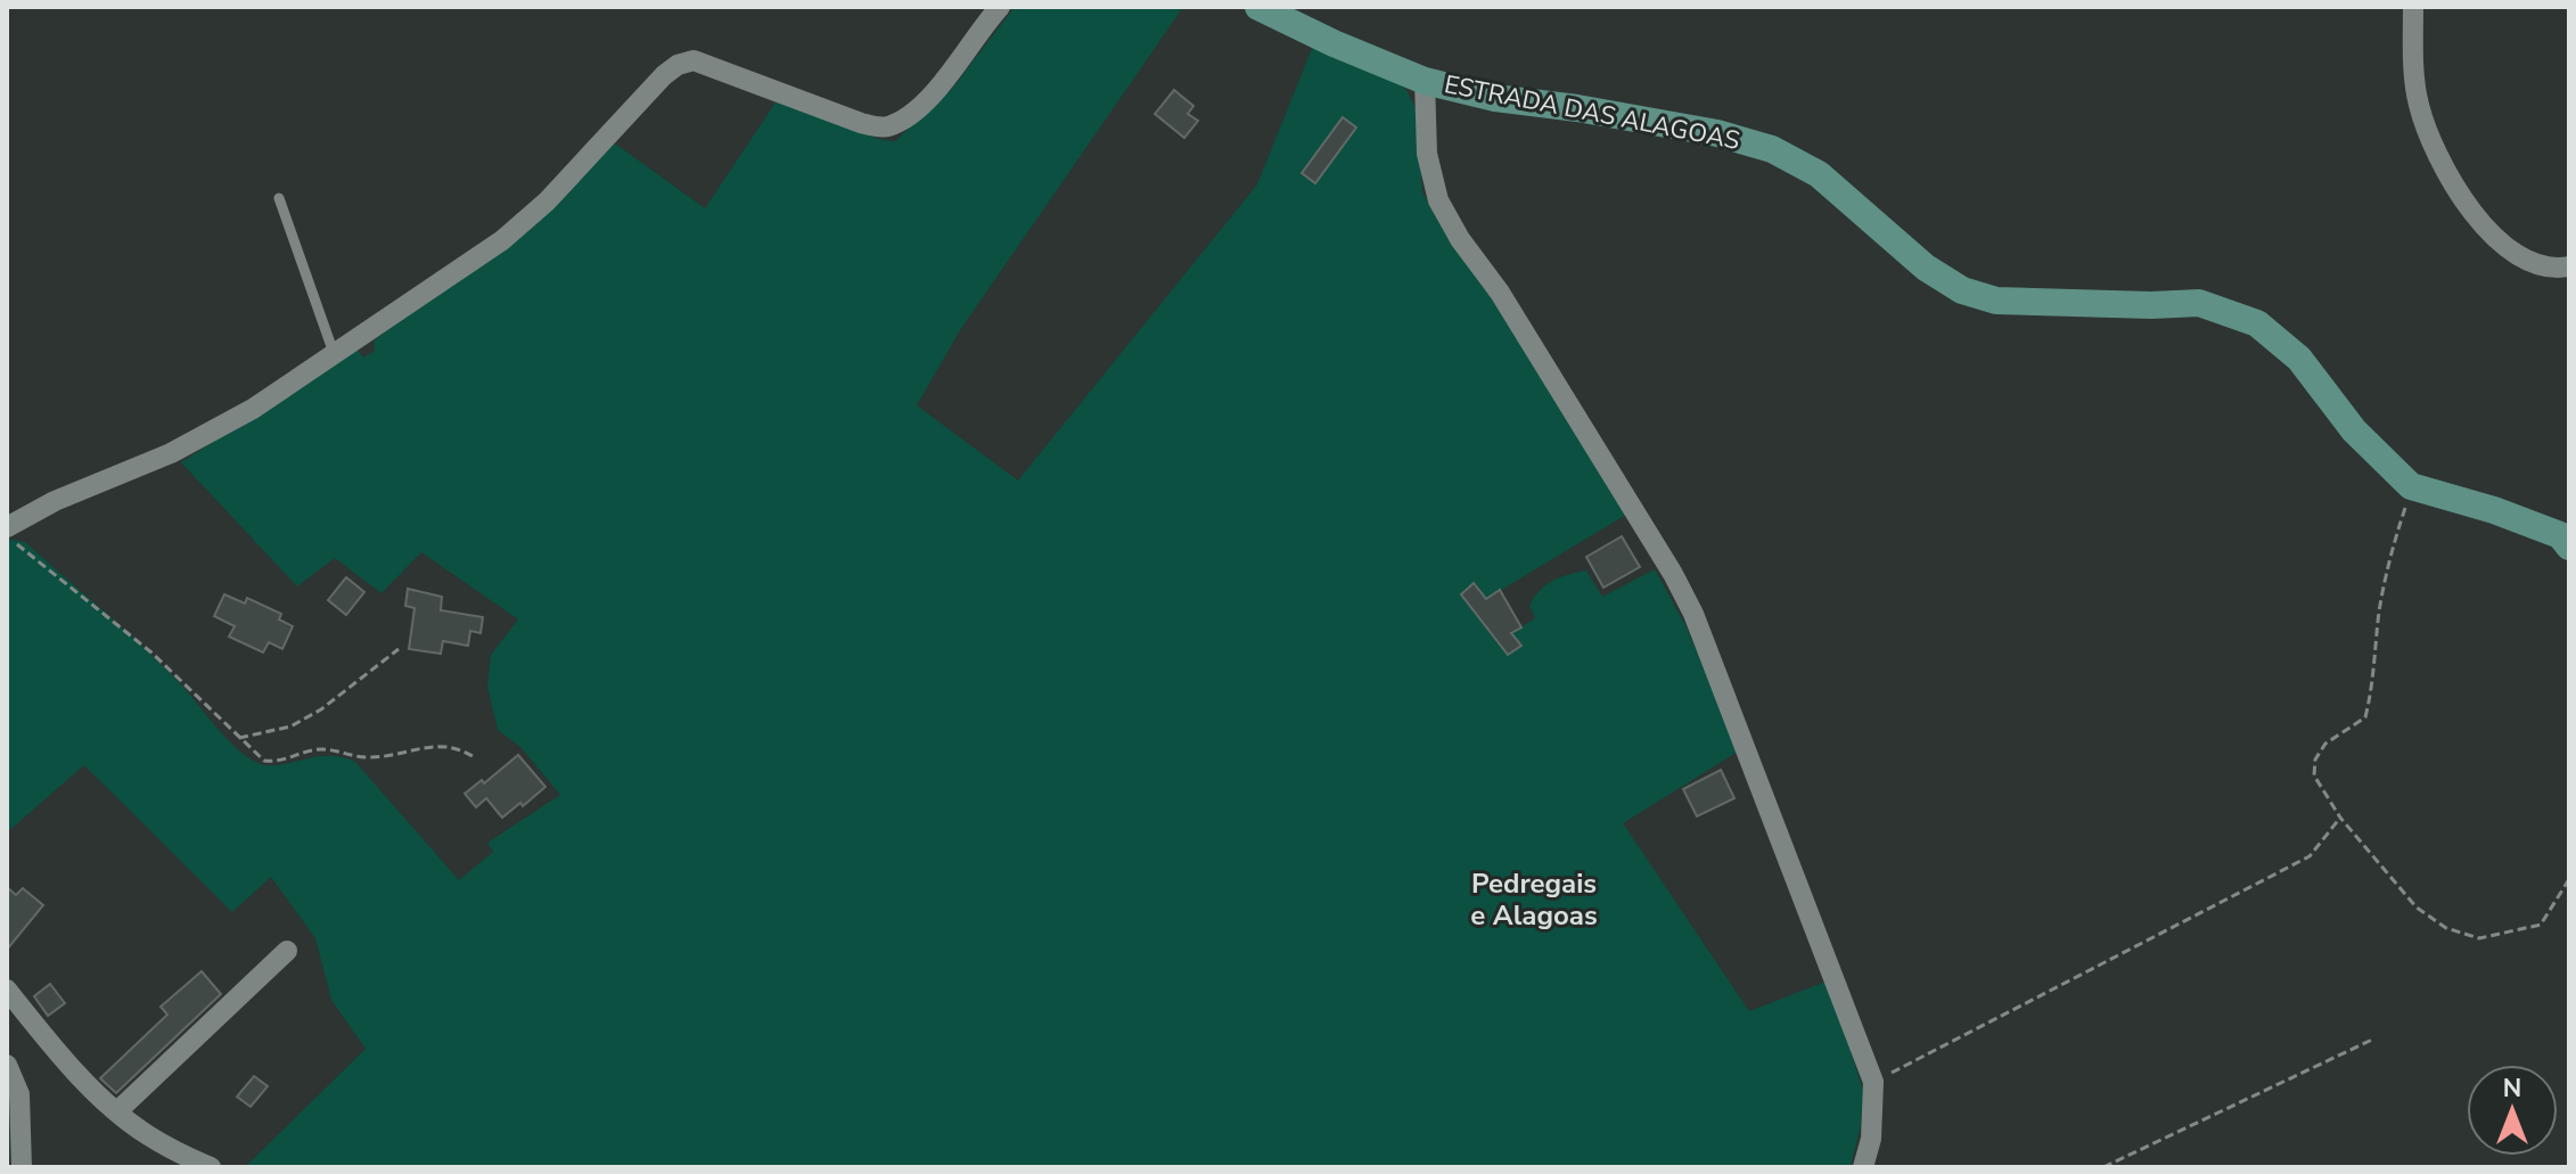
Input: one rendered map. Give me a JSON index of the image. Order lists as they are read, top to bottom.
{
  "streets": {
    "street": ["ESTRADA DAS ALAGOAS"]
  },
  "districts": ["Pedregais e Alagoas"],
  "north": "top"
}
